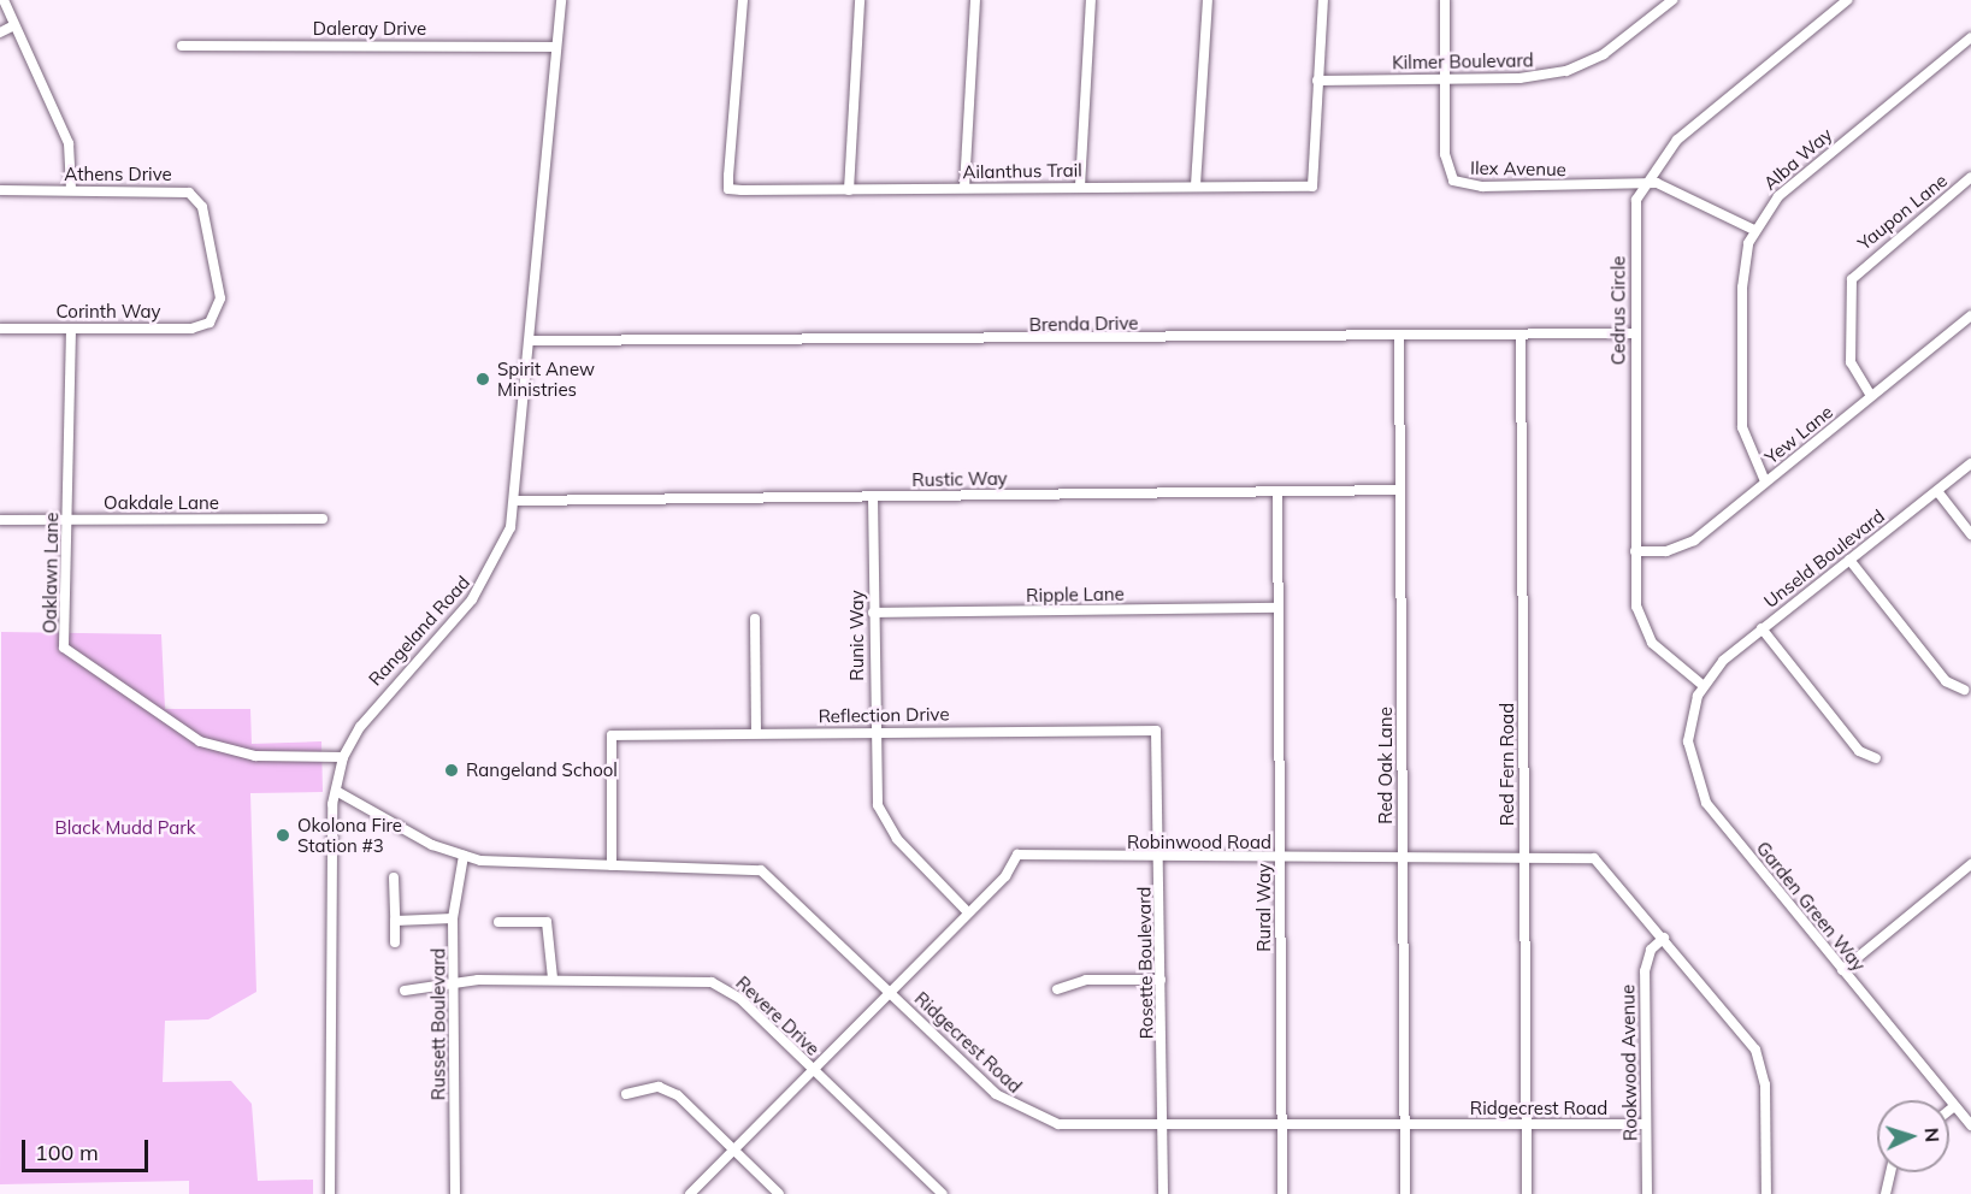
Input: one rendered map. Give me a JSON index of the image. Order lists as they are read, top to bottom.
{
  "streets": {
    "street": [
      "Daleray Drive",
      "Kilmer Boulevard",
      "Alba Way",
      "Ilex Avenue",
      "Ailanthus Trail",
      "Athens Drive",
      "Yaupon Lane",
      "Cedrus Circle",
      "Corinth Way",
      "Brenda Drive",
      "Yew Lane",
      "Rustic Way",
      "Oakdale Lane",
      "Unseld Boulevard",
      "Oaklawn Lane",
      "Ripple Lane",
      "Rangeland Road",
      "Runic Way",
      "Reflection Drive",
      "Red Fern Road",
      "Red Oak Lane",
      "Robinwood Road",
      "Garden Green Way",
      "Rural Way",
      "Rosette Boulevard",
      "Revere Drive",
      "Russett Boulevard",
      "Ridgecrest Road",
      "Rookwood Avenue"
    ]
  },
  "crossings": [
    ["Daleray Drive", "Rangeland Road"],
    ["Kilmer Boulevard", "Ilex Avenue"],
    ["Kilmer Boulevard", "Ailanthus Trail"],
    ["Alba Way", "Ilex Avenue"],
    ["Alba Way", "Yew Lane"],
    ["Ilex Avenue", "Cedrus Circle"],
    ["Athens Drive", "Corinth Way"],
    ["Yaupon Lane", "Yew Lane"],
    ["Cedrus Circle", "Brenda Drive"],
    ["Cedrus Circle", "Yew Lane"],
    ["Cedrus Circle", "Unseld Boulevard"],
    ["Cedrus Circle", "Garden Green Way"],
    ["Corinth Way", "Oaklawn Lane"],
    ["Brenda Drive", "Rangeland Road"],
    ["Brenda Drive", "Red Fern Road"],
    ["Brenda Drive", "Red Oak Lane"],
    ["Rustic Way", "Rangeland Road"],
    ["Rustic Way", "Runic Way"],
    ["Rustic Way", "Red Oak Lane"],
    ["Rustic Way", "Rural Way"],
    ["Oakdale Lane", "Oaklawn Lane"],
    ["Unseld Boulevard", "Garden Green Way"],
    ["Oaklawn Lane", "Rangeland Road"],
    ["Ripple Lane", "Runic Way"],
    ["Ripple Lane", "Rural Way"],
    ["Rangeland Road", "Ridgecrest Road"],
    ["Runic Way", "Reflection Drive"],
    ["Runic Way", "Robinwood Road"],
    ["Reflection Drive", "Rosette Boulevard"],
    ["Reflection Drive", "Ridgecrest Road"],
    ["Red Fern Road", "Robinwood Road"],
    ["Red Fern Road", "Ridgecrest Road"],
    ["Red Oak Lane", "Robinwood Road"],
    ["Red Oak Lane", "Ridgecrest Road"],
    ["Robinwood Road", "Rural Way"],
    ["Robinwood Road", "Rosette Boulevard"],
    ["Robinwood Road", "Revere Drive"],
    ["Robinwood Road", "Ridgecrest Road"],
    ["Robinwood Road", "Rookwood Avenue"],
    ["Rural Way", "Ridgecrest Road"],
    ["Rosette Boulevard", "Ridgecrest Road"],
    ["Revere Drive", "Russett Boulevard"],
    ["Russett Boulevard", "Ridgecrest Road"],
    ["Ridgecrest Road", "Rookwood Avenue"]
  ],
  "parks": ["Black Mudd Park"],
  "places": ["Spirit Anew Ministries", "Rangeland School", "Okolona Fire Station #3"],
  "scale_bar": "100 m",
  "north": "right"
}
